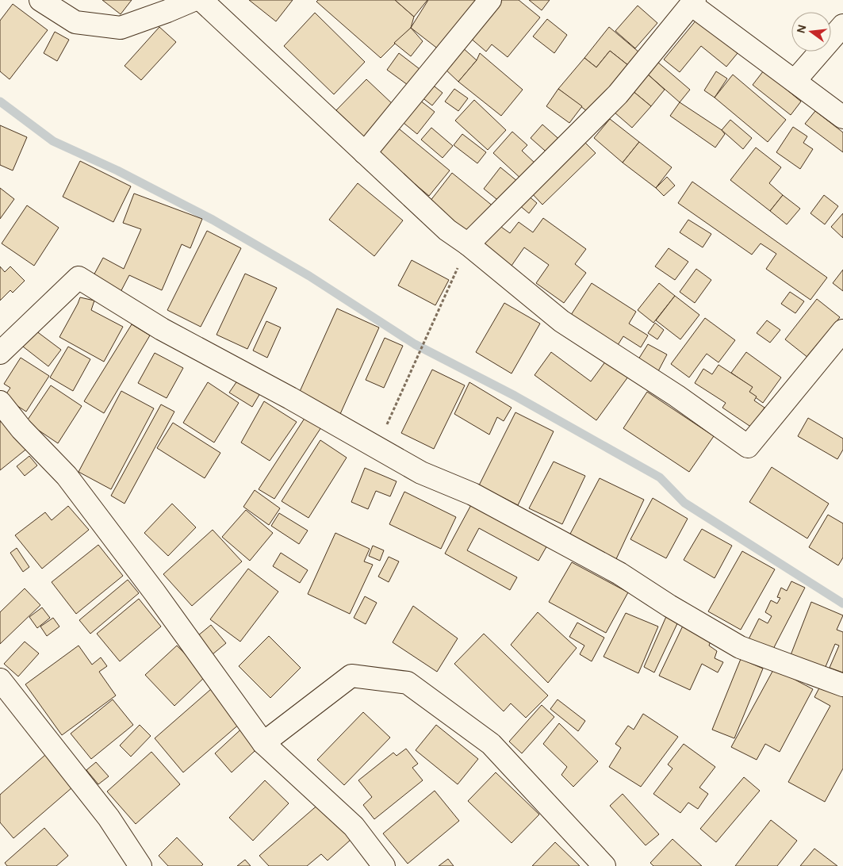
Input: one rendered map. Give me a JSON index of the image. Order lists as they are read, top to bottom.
{
  "north": "left"
}
